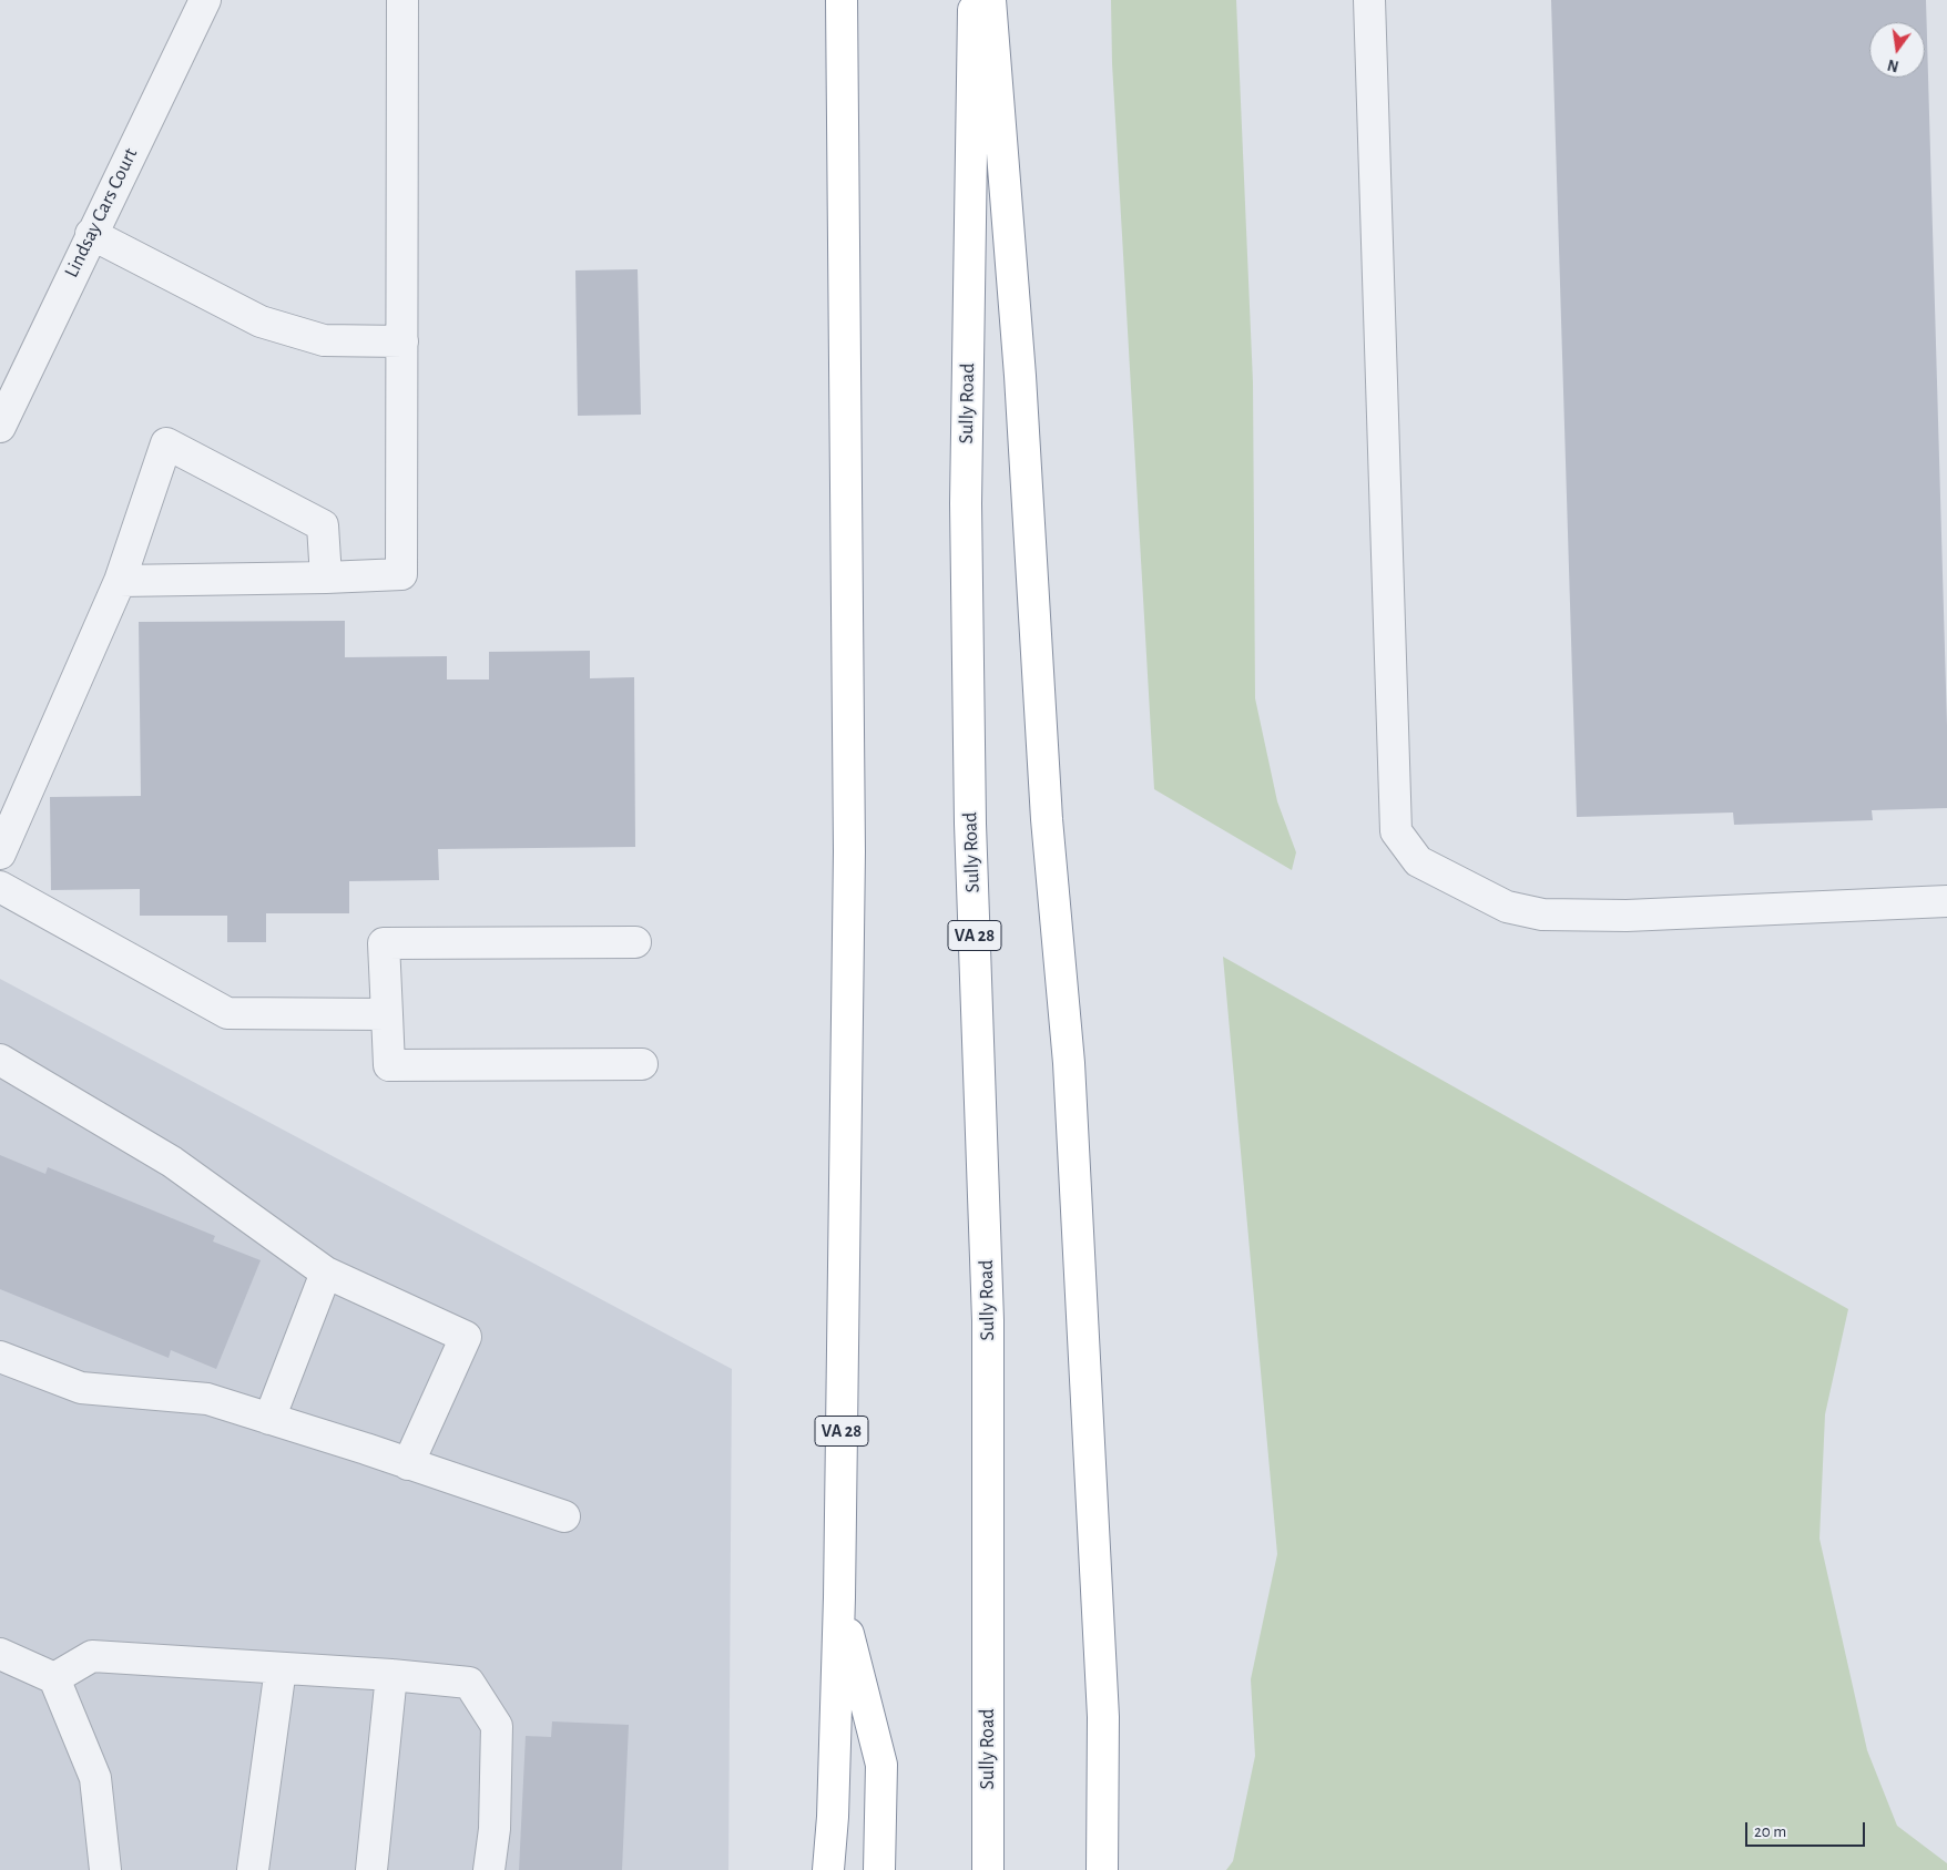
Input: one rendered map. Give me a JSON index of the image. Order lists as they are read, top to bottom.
{
  "streets": {
    "highway": ["Sully Road", "VA 28"],
    "street": ["Lindsay Cars Court"]
  },
  "scale_bar": "20 m",
  "north": "bottom"
}
